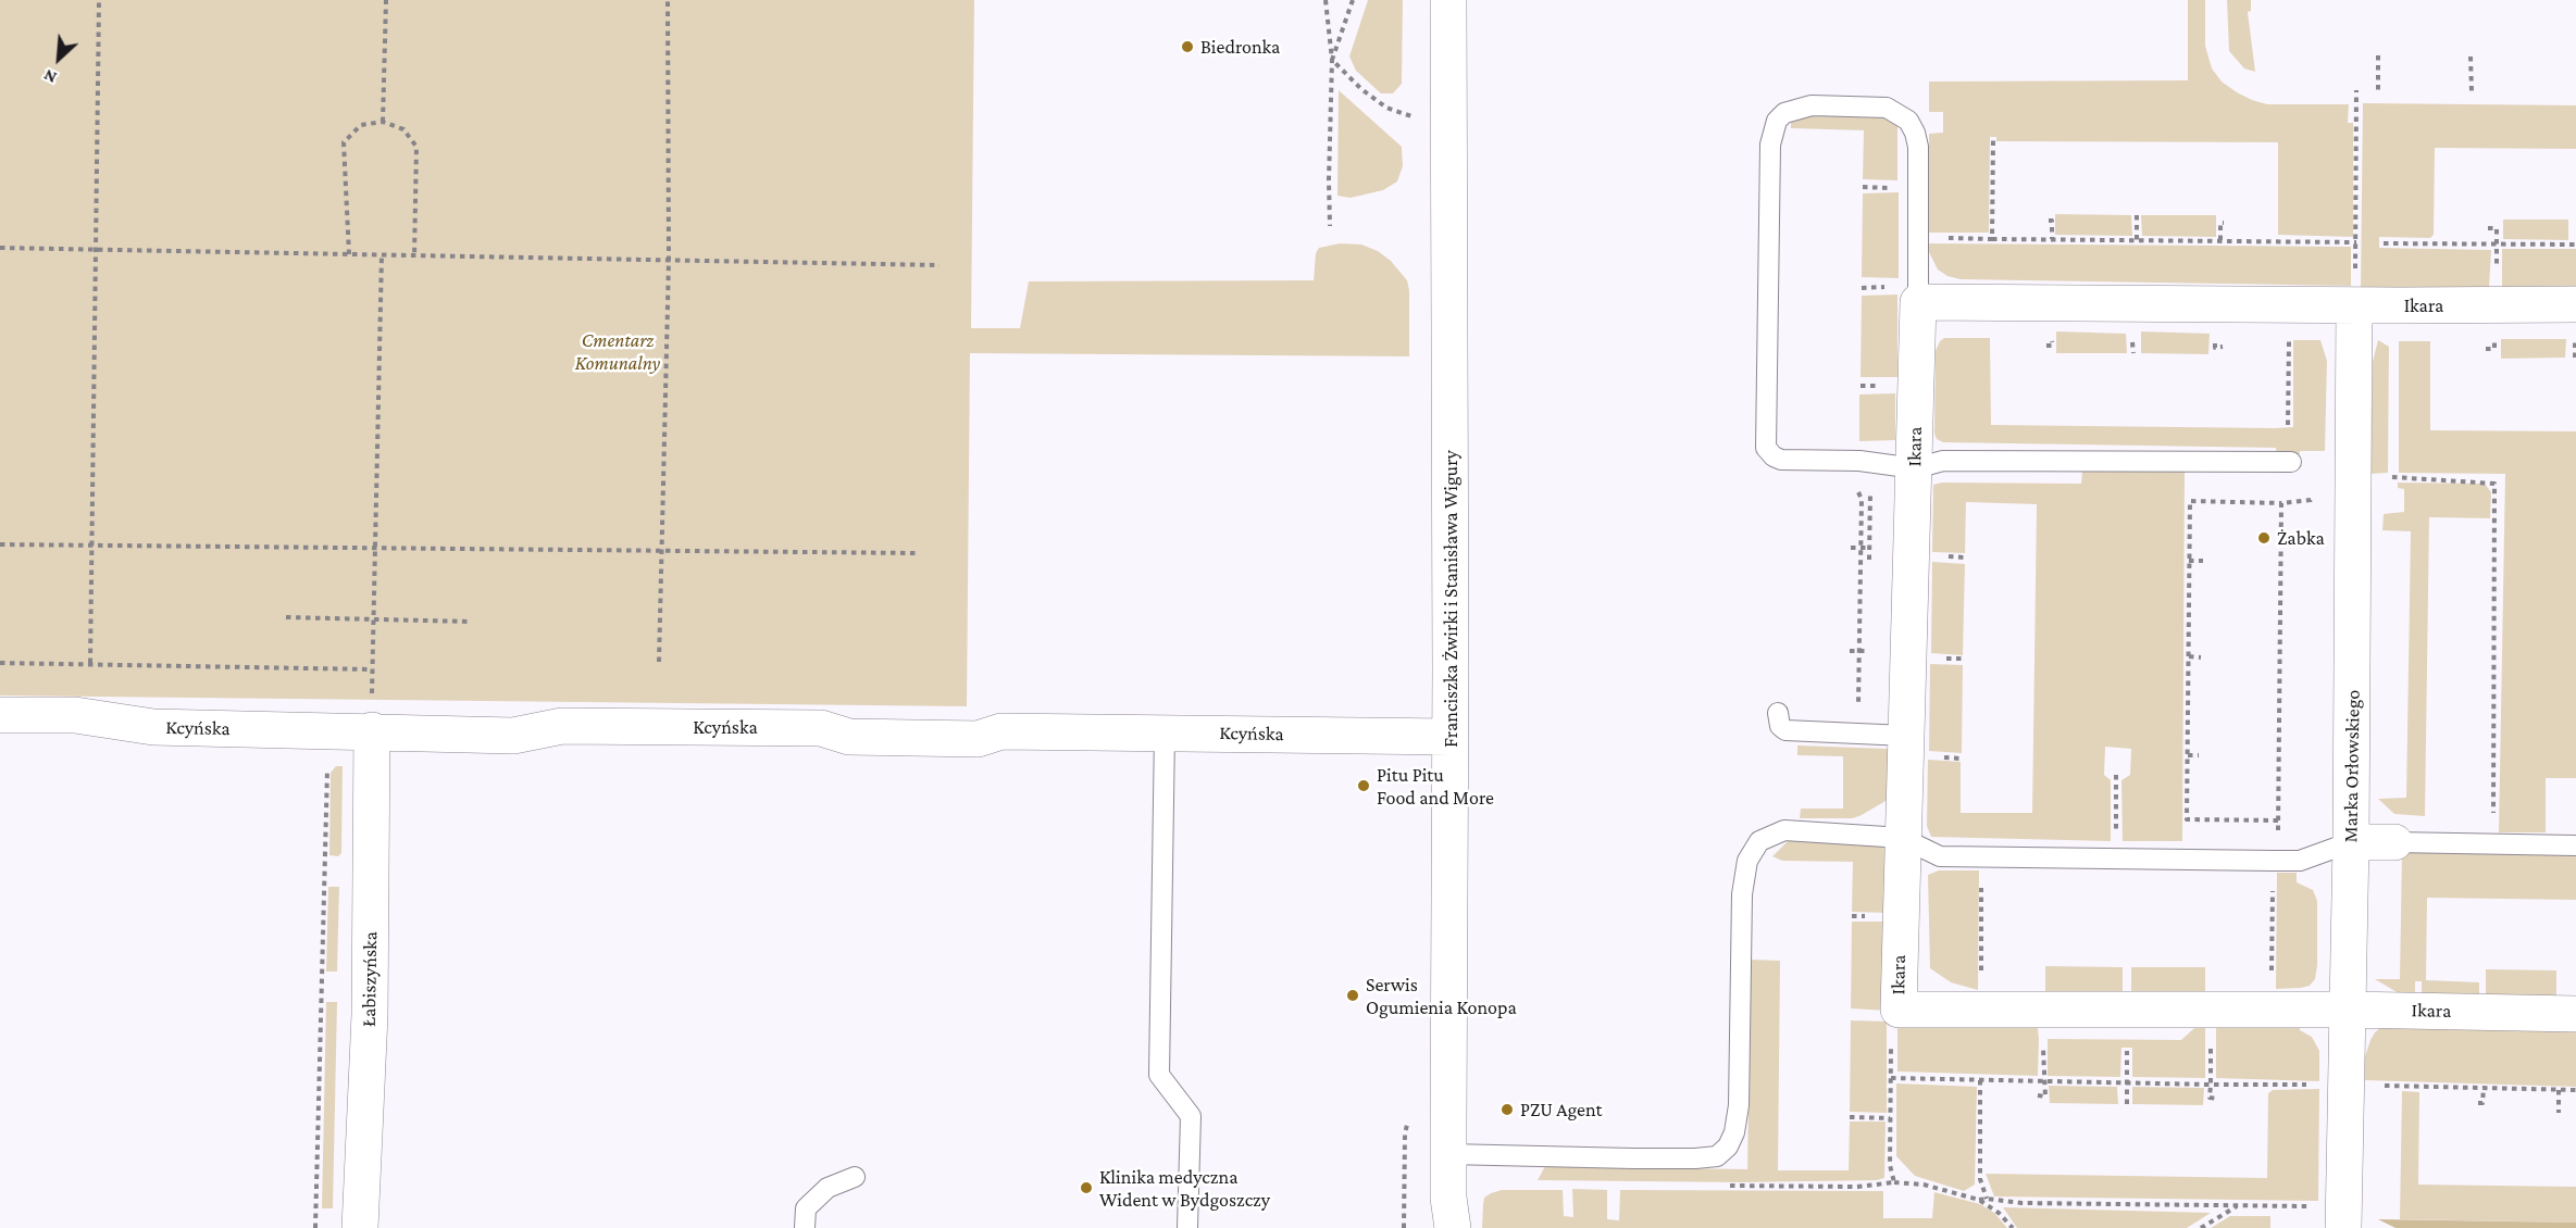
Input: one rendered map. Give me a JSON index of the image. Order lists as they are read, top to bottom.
{
  "streets": {
    "street": [
      "Ikara",
      "Franciszka Żwirki i Stanisława Wigury",
      "Kcyńska",
      "Marka Orłowskiego",
      "Łabiszyńska"
    ]
  },
  "crossings": [
    ["Ikara", "Marka Orłowskiego"],
    ["Franciszka Żwirki i Stanisława Wigury", "Kcyńska"],
    ["Kcyńska", "Łabiszyńska"]
  ],
  "parks": ["Cmentarz Komunalny"],
  "places": [
    "Biedronka",
    "Żabka",
    "Pitu Pitu Food and More",
    "Serwis Ogumienia Konopa",
    "PZU Agent",
    "Klinika medyczna Wident w Bydgoszczy"
  ],
  "north": "bottom left"
}
